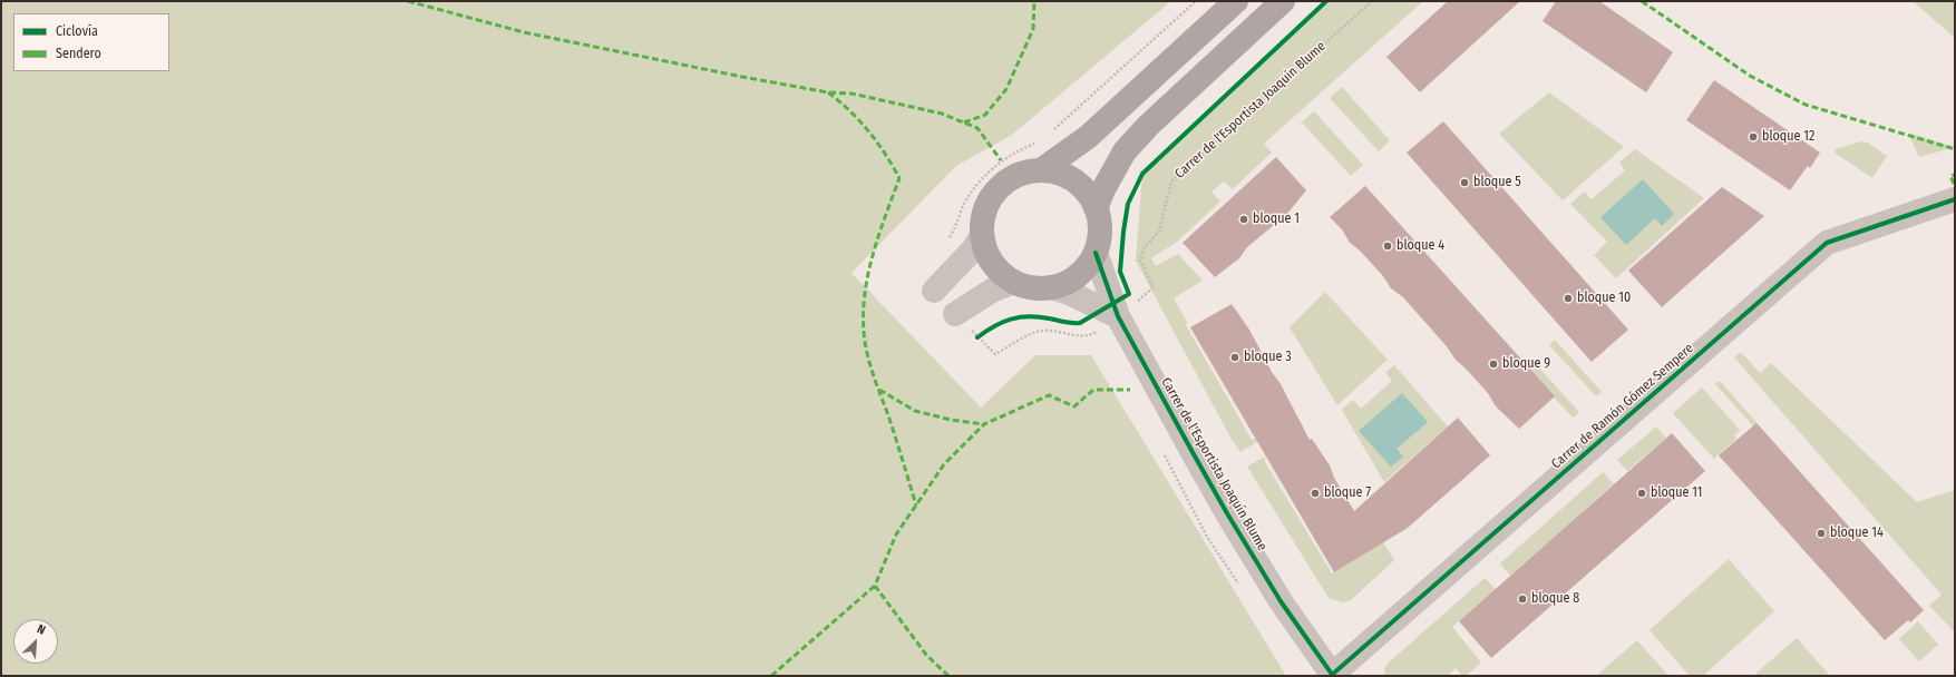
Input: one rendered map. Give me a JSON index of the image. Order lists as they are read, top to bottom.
{
  "streets": {
    "street": ["Carrer de l'Esportista Joaquín Blume", "Carrer de Ramón Gómez Sempere"]
  },
  "crossings": [
    ["Carrer de l'Esportista Joaquín Blume", "Carrer de Ramón Gómez Sempere"]
  ],
  "places": [
    "bloque 12",
    "bloque 5",
    "bloque 1",
    "bloque 4",
    "bloque 10",
    "bloque 3",
    "bloque 9",
    "bloque 7",
    "bloque 11",
    "bloque 14",
    "bloque 8"
  ],
  "legend": ["Ciclovía", "Sendero"],
  "north": "top right"
}
